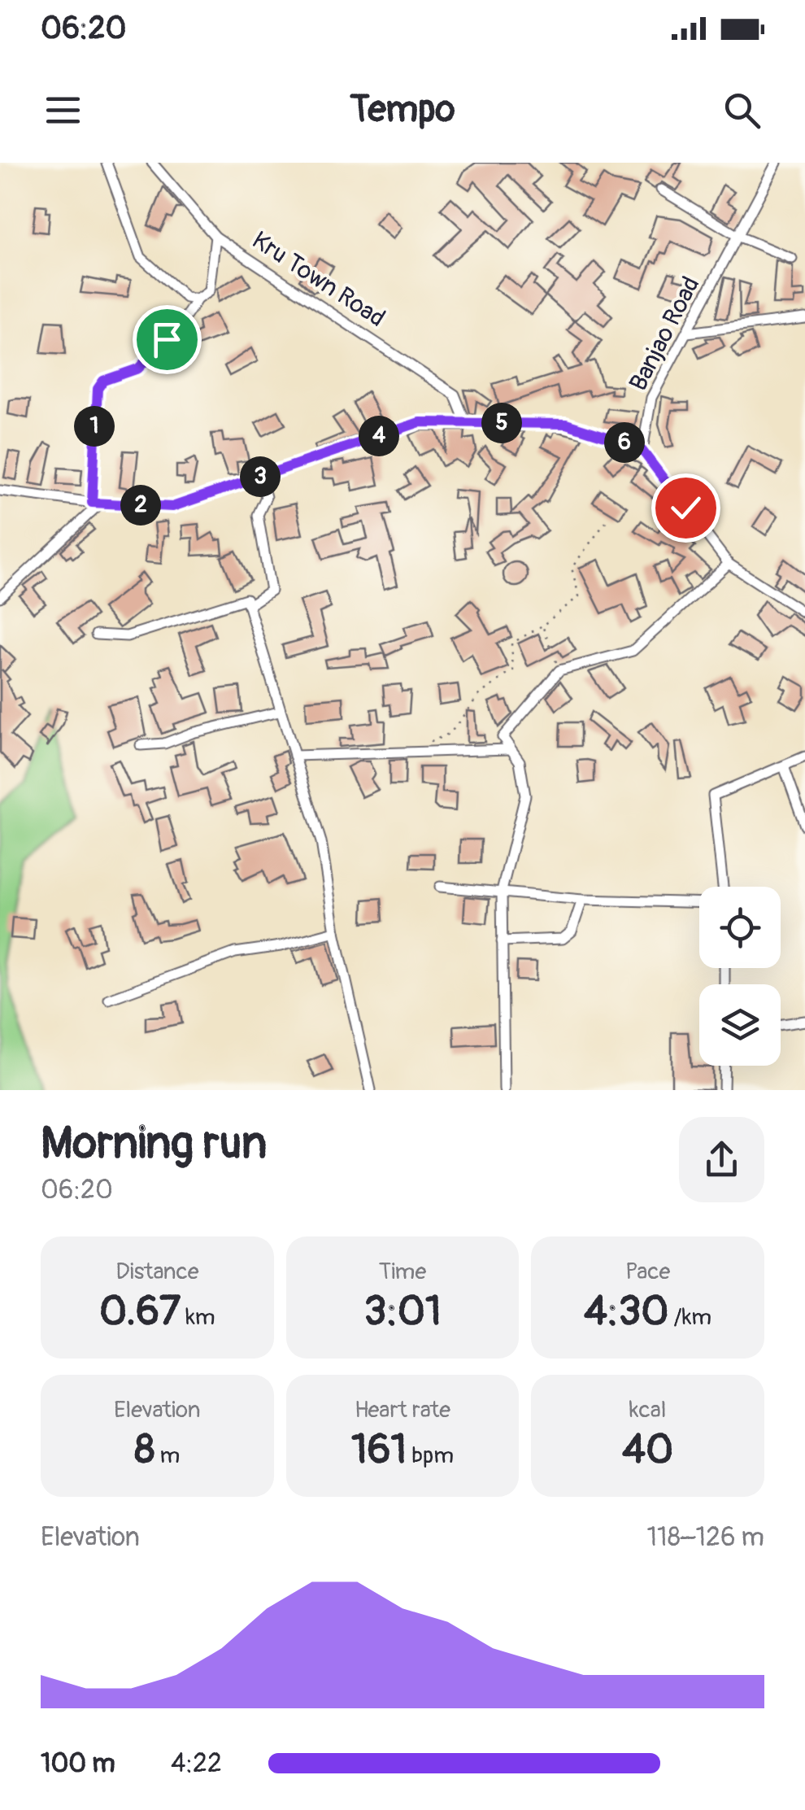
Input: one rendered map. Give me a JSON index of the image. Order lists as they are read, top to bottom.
{
  "streets": {
    "street": ["Kru Town Road", "Banjao Road"]
  },
  "page": {
    "status": "06:20",
    "header": "Tempo",
    "pins": [
      "5",
      "1",
      "4",
      "6",
      "3",
      "2"
    ],
    "heading": ["Morning run", "06:20"],
    "stats": [
      ["Distance", "0.67 km"],
      ["Time", "3:01"],
      ["Pace", "4:30 /km"],
      ["Elevation", "8 m"],
      ["Heart rate", "161 bpm"],
      ["kcal", "40"]
    ],
    "chart": ["Elevation", "118–126 m"],
    "list": [
      {
        "name": "100 m",
        "note": "4:22"
      }
    ]
  }
}
